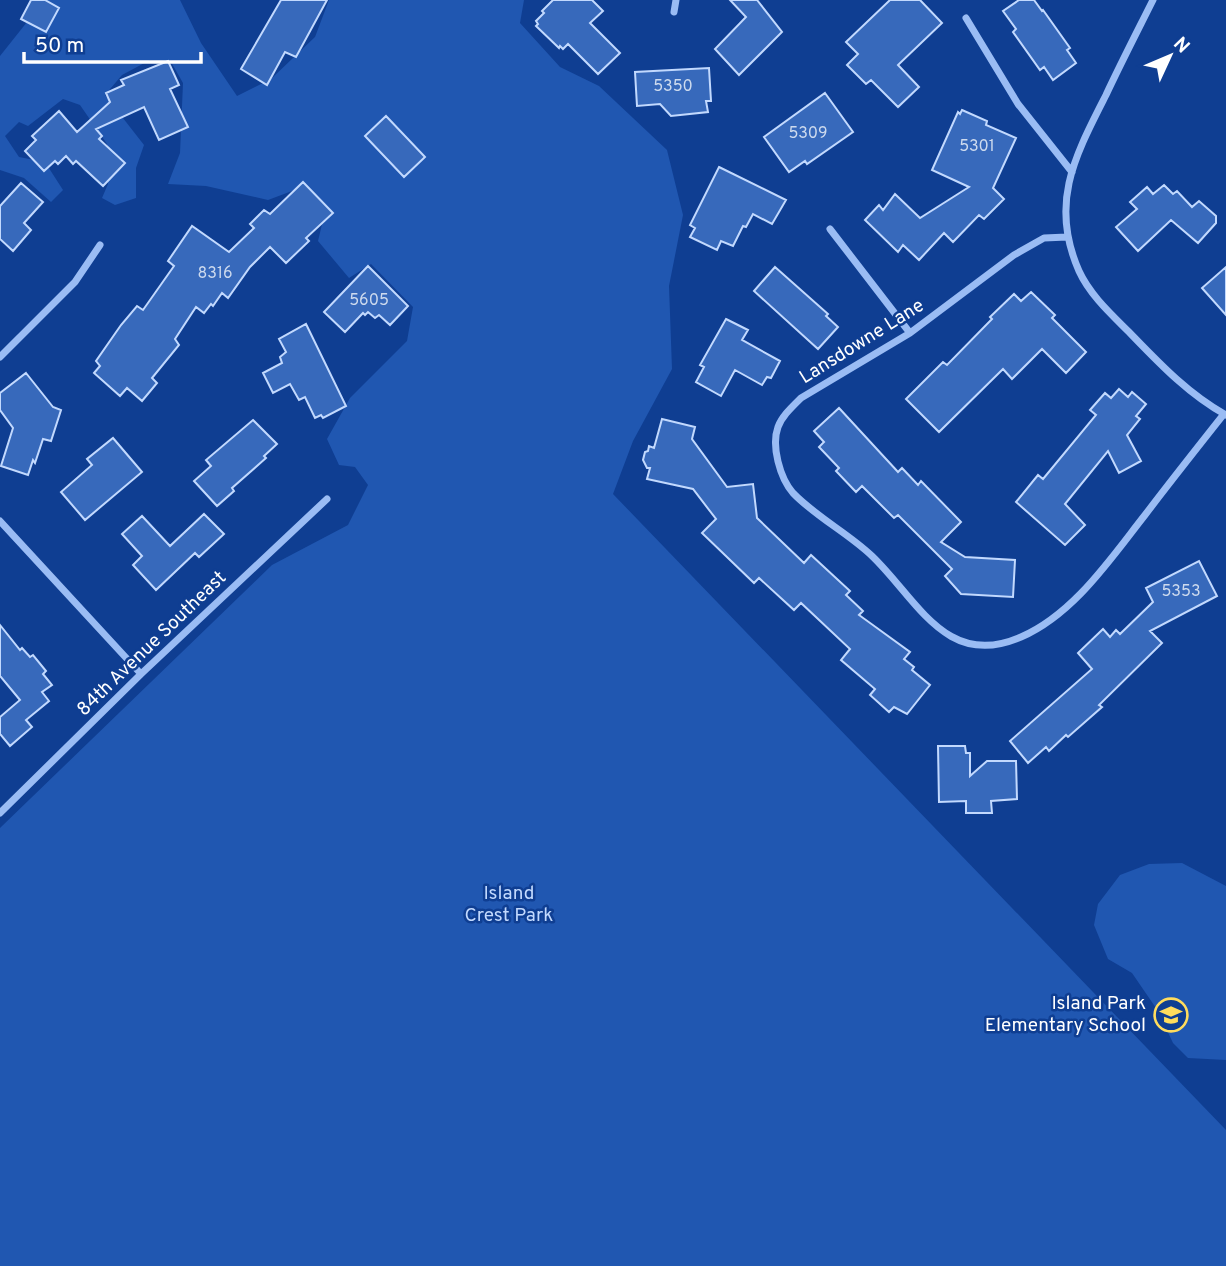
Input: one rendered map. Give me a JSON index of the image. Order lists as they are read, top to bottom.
{
  "streets": {
    "street": ["Lansdowne Lane", "84th Avenue Southeast"]
  },
  "parks": ["Island Crest Park"],
  "places": {
    "school or university": ["Island Park Elementary School"]
  },
  "house_numbers": [
    "5350",
    "5309",
    "5301",
    "8316",
    "5605",
    "5353"
  ],
  "scale_bar": "50 m",
  "north": "top right"
}
